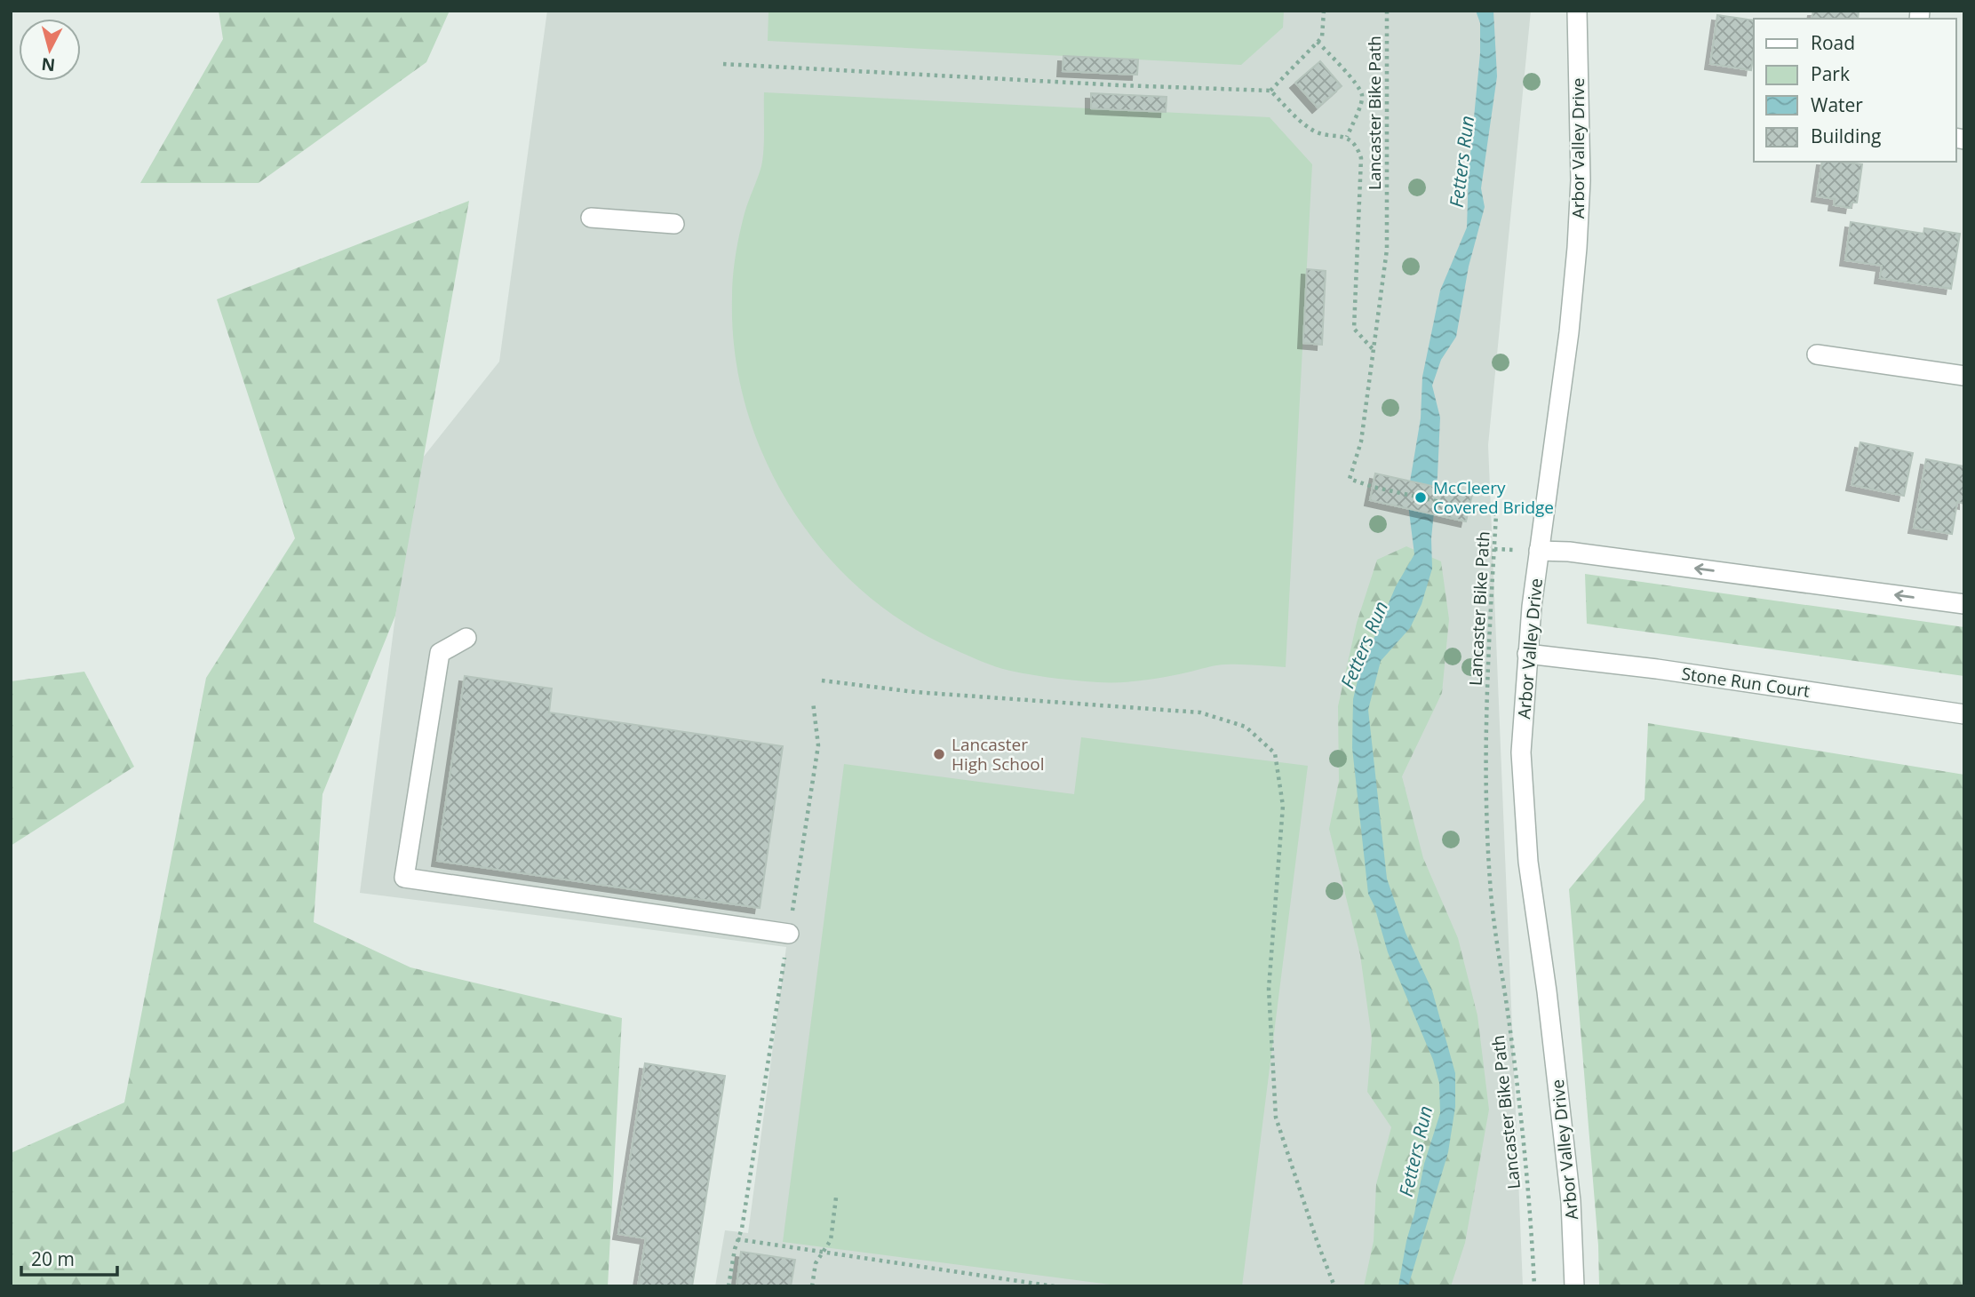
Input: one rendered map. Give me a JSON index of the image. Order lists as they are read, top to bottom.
{
  "streets": {
    "street": ["Arbor Valley Drive", "Stone Run Court"],
    "path": ["Lancaster Bike Path"]
  },
  "crossings": [
    ["Arbor Valley Drive", "Stone Run Court"]
  ],
  "water": ["Fetters Run"],
  "places": ["McCleery Covered Bridge", "Lancaster High School"],
  "legend": [
    "Road",
    "Park",
    "Water",
    "Building"
  ],
  "scale_bar": "20 m",
  "north": "bottom"
}
